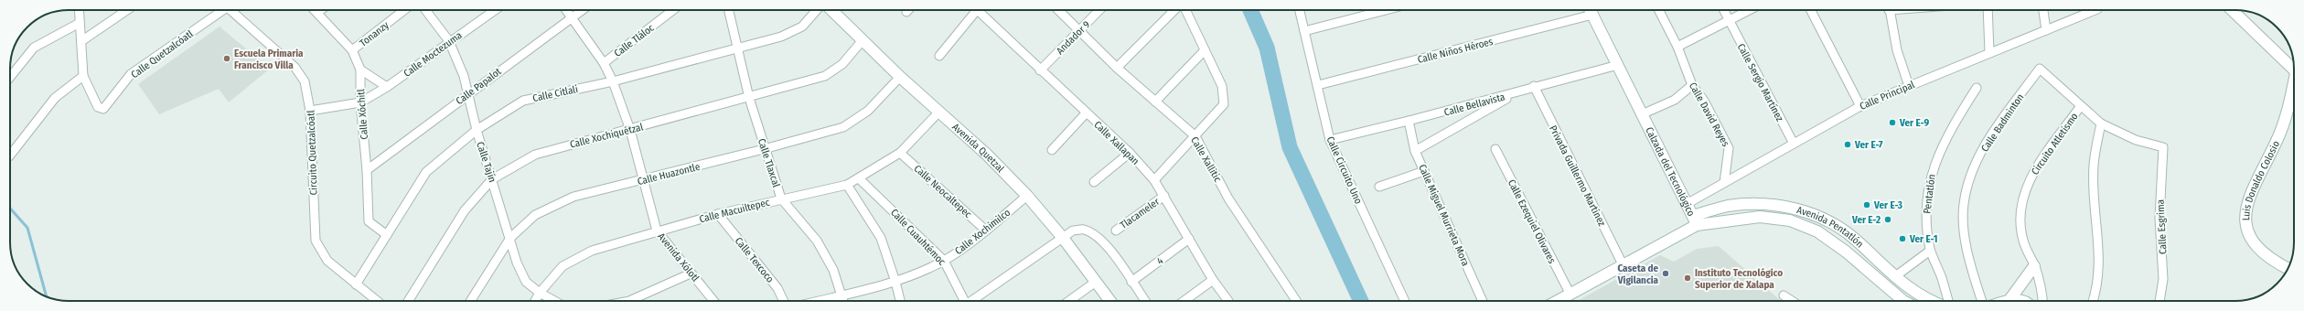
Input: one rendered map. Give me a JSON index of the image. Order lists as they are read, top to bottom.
{
  "streets": {
    "street": [
      "Tonanzy",
      "Andador 9",
      "Calle Tláloc",
      "Calle Niños Héroes",
      "Calle Quetzalcóatl",
      "Calle Moctezuma",
      "Calle Sergio Martínez",
      "Calle Papalot",
      "Calle Citlali",
      "Calle Principal",
      "Calle Bellavista",
      "Calle Xóchitl",
      "Calle David Reyes",
      "Calle Badminton",
      "Calle Xochiquétzal",
      "Calle Xallapan",
      "Circuito Atletismo",
      "Avenida Quetzal",
      "Circuito Quetzalcóatl",
      "Calle Xallitic",
      "Calle Tajín",
      "Calle Tlaxcal",
      "Calle Circuito Uno",
      "Calzada del Tecnológico",
      "Calle Huazontle",
      "Privada Guillermo Martínez",
      "Luis Donaldo Colosio",
      "Calle Neocaltepec",
      "Pentatlón",
      "Calle Macuiltepec",
      "Tlacameler",
      "Calle Miguel Murrieta Mora",
      "Calle Ezequiel Olivares",
      "Calle Esgrima",
      "Avenida Pentatlón",
      "Calle Xochimilco",
      "Calle Cuauhtémoc",
      "Avenida Xólotl",
      "Calle Texcoco",
      "4"
    ]
  },
  "crossings": [
    ["Tonanzy", "Calle Xóchitl"],
    ["Andador 9", "Calle Xallapan"],
    ["Andador 9", "Calle Xallitic"],
    ["Calle Tláloc", "Avenida Xólotl"],
    ["Calle Niños Héroes", "Calle Circuito Uno"],
    ["Calle Niños Héroes", "Calzada del Tecnológico"],
    ["Calle Moctezuma", "Calle Xóchitl"],
    ["Calle Moctezuma", "Calle Tajín"],
    ["Calle Sergio Martínez", "Calle Principal"],
    ["Calle Papalot", "Calle Xóchitl"],
    ["Calle Papalot", "Calle Tajín"],
    ["Calle Papalot", "Avenida Xólotl"],
    ["Calle Citlali", "Calle Xóchitl"],
    ["Calle Citlali", "Circuito Quetzalcóatl"],
    ["Calle Citlali", "Calle Tajín"],
    ["Calle Citlali", "Calle Tlaxcal"],
    ["Calle Citlali", "Avenida Xólotl"],
    ["Calle Principal", "Calle David Reyes"],
    ["Calle Principal", "Calzada del Tecnológico"],
    ["Calle Bellavista", "Calle Circuito Uno"],
    ["Calle Bellavista", "Calzada del Tecnológico"],
    ["Calle Bellavista", "Privada Guillermo Martínez"],
    ["Calle Bellavista", "Calle Miguel Murrieta Mora"],
    ["Calle Badminton", "Circuito Atletismo"],
    ["Calle Xochiquétzal", "Avenida Quetzal"],
    ["Calle Xochiquétzal", "Calle Tajín"],
    ["Calle Xochiquétzal", "Calle Tlaxcal"],
    ["Calle Xochiquétzal", "Avenida Xólotl"],
    ["Calle Xallapan", "Tlacameler"],
    ["Calle Xallapan", "4"],
    ["Avenida Quetzal", "Calle Huazontle"],
    ["Avenida Quetzal", "Calle Macuiltepec"],
    ["Avenida Quetzal", "Calle Xochimilco"],
    ["Calle Tajín", "Calle Huazontle"],
    ["Calle Tajín", "Calle Macuiltepec"],
    ["Calle Tlaxcal", "Calle Huazontle"],
    ["Calle Tlaxcal", "Calle Macuiltepec"],
    ["Calle Tlaxcal", "Calle Xochimilco"],
    ["Calzada del Tecnológico", "Privada Guillermo Martínez"],
    ["Calzada del Tecnológico", "Calle Ezequiel Olivares"],
    ["Calzada del Tecnológico", "Avenida Pentatlón"],
    ["Calle Huazontle", "Avenida Xólotl"],
    ["Calle Neocaltepec", "Calle Macuiltepec"],
    ["Calle Neocaltepec", "Calle Xochimilco"],
    ["Calle Macuiltepec", "Calle Cuauhtémoc"],
    ["Calle Macuiltepec", "Avenida Xólotl"],
    ["Calle Macuiltepec", "Calle Texcoco"],
    ["Calle Xochimilco", "Calle Cuauhtémoc"]
  ],
  "places": [
    "Escuela Primaria Francisco Villa",
    "Ver E-9",
    "Ver E-7",
    "Ver E-3",
    "Ver E-2",
    "Ver E-1",
    "Caseta de Vigilancia",
    "Instituto Tecnológico Superior de Xalapa"
  ]
}
